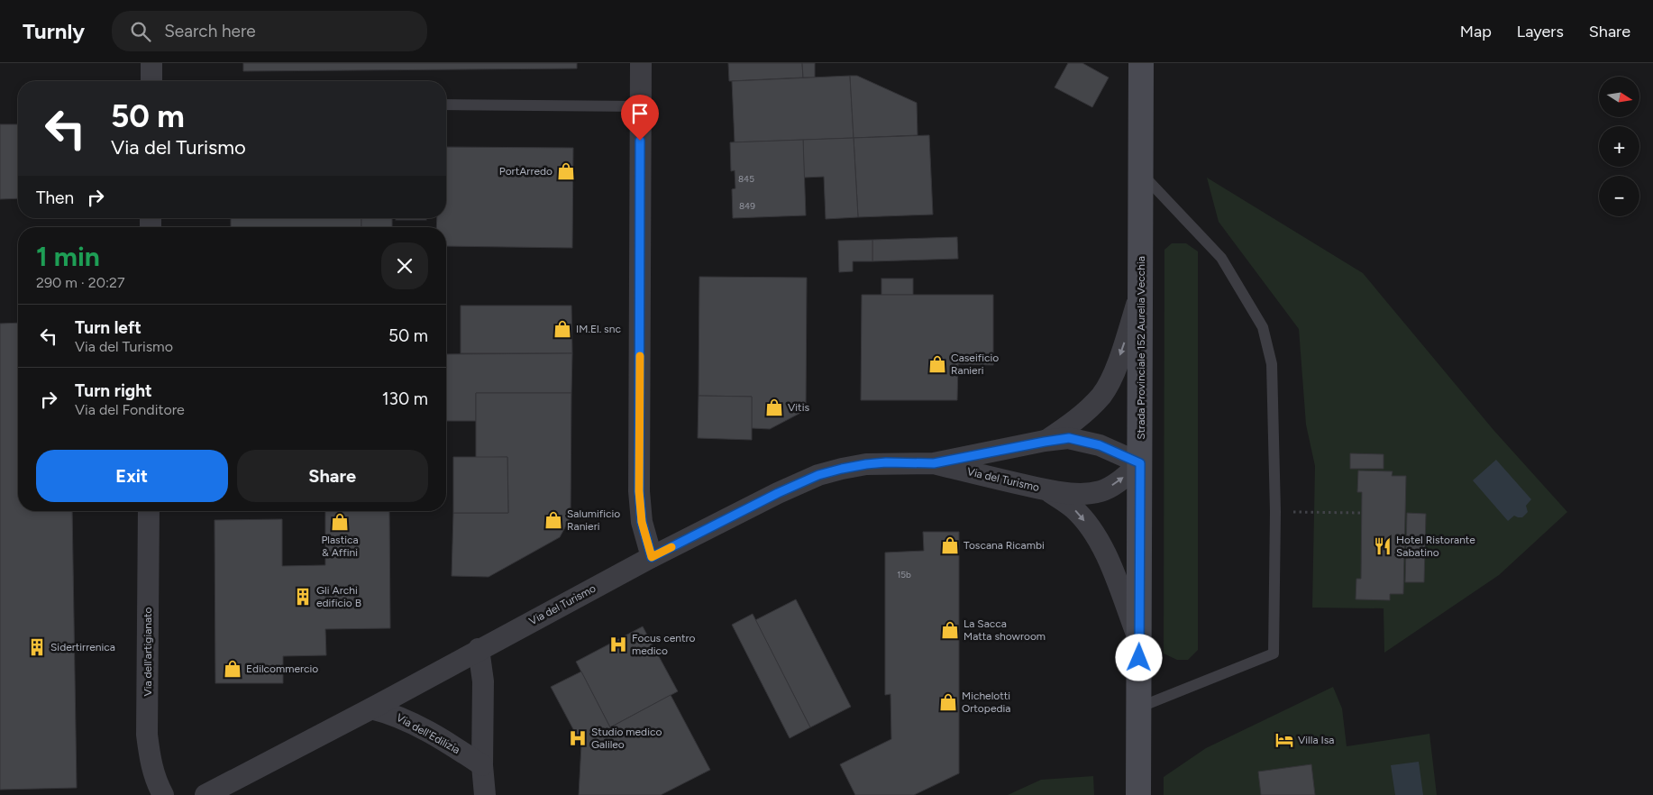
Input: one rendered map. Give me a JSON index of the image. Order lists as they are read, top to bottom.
{
  "streets": {
    "main road": ["Strada Provinciale 152 Aurelia Vecchia"],
    "street": ["Via del Turismo", "Via dell'artigianato", "Via dell'Edilizia"]
  },
  "crossings": [
    ["Strada Provinciale 152 Aurelia Vecchia", "Via del Turismo"],
    ["Via del Turismo", "Via dell'Edilizia"]
  ],
  "places": {
    "shop": [
      "PortArredo",
      "IM.El. snc",
      "Caseificio Ranieri",
      "Vitis",
      "Salumificio Ranieri",
      "Plastica & Affini",
      "Toscana Ricambi",
      "La Sacca Matta showroom",
      "Edilcommercio",
      "Michelotti Ortopedia"
    ],
    "restaurant": ["Hotel Ristorante Sabatino"],
    "building": ["Gli Archi edificio B", "Sidertirrenica"],
    "hospital": ["Focus centro medico", "Studio medico Galileo"],
    "hotel": ["Villa Isa"]
  },
  "house_numbers": ["845", "849", "15b"],
  "north": "right",
  "page": {
    "header": "Turnly",
    "search": "Search here",
    "nav": ["Map", "Layers", "Share"],
    "map_buttons": ["+", "−"],
    "turn": ["50 m", "Via del Turismo"],
    "then": "Then",
    "heading": ["1 min", "290 m · 20:27"],
    "list": [
      {
        "name": "Turn left",
        "note": "Via del Turismo",
        "value": "50 m"
      },
      {
        "name": "Turn right",
        "note": "Via del Fonditore",
        "value": "130 m"
      }
    ],
    "buttons": ["Exit", "Share"]
  }
}
